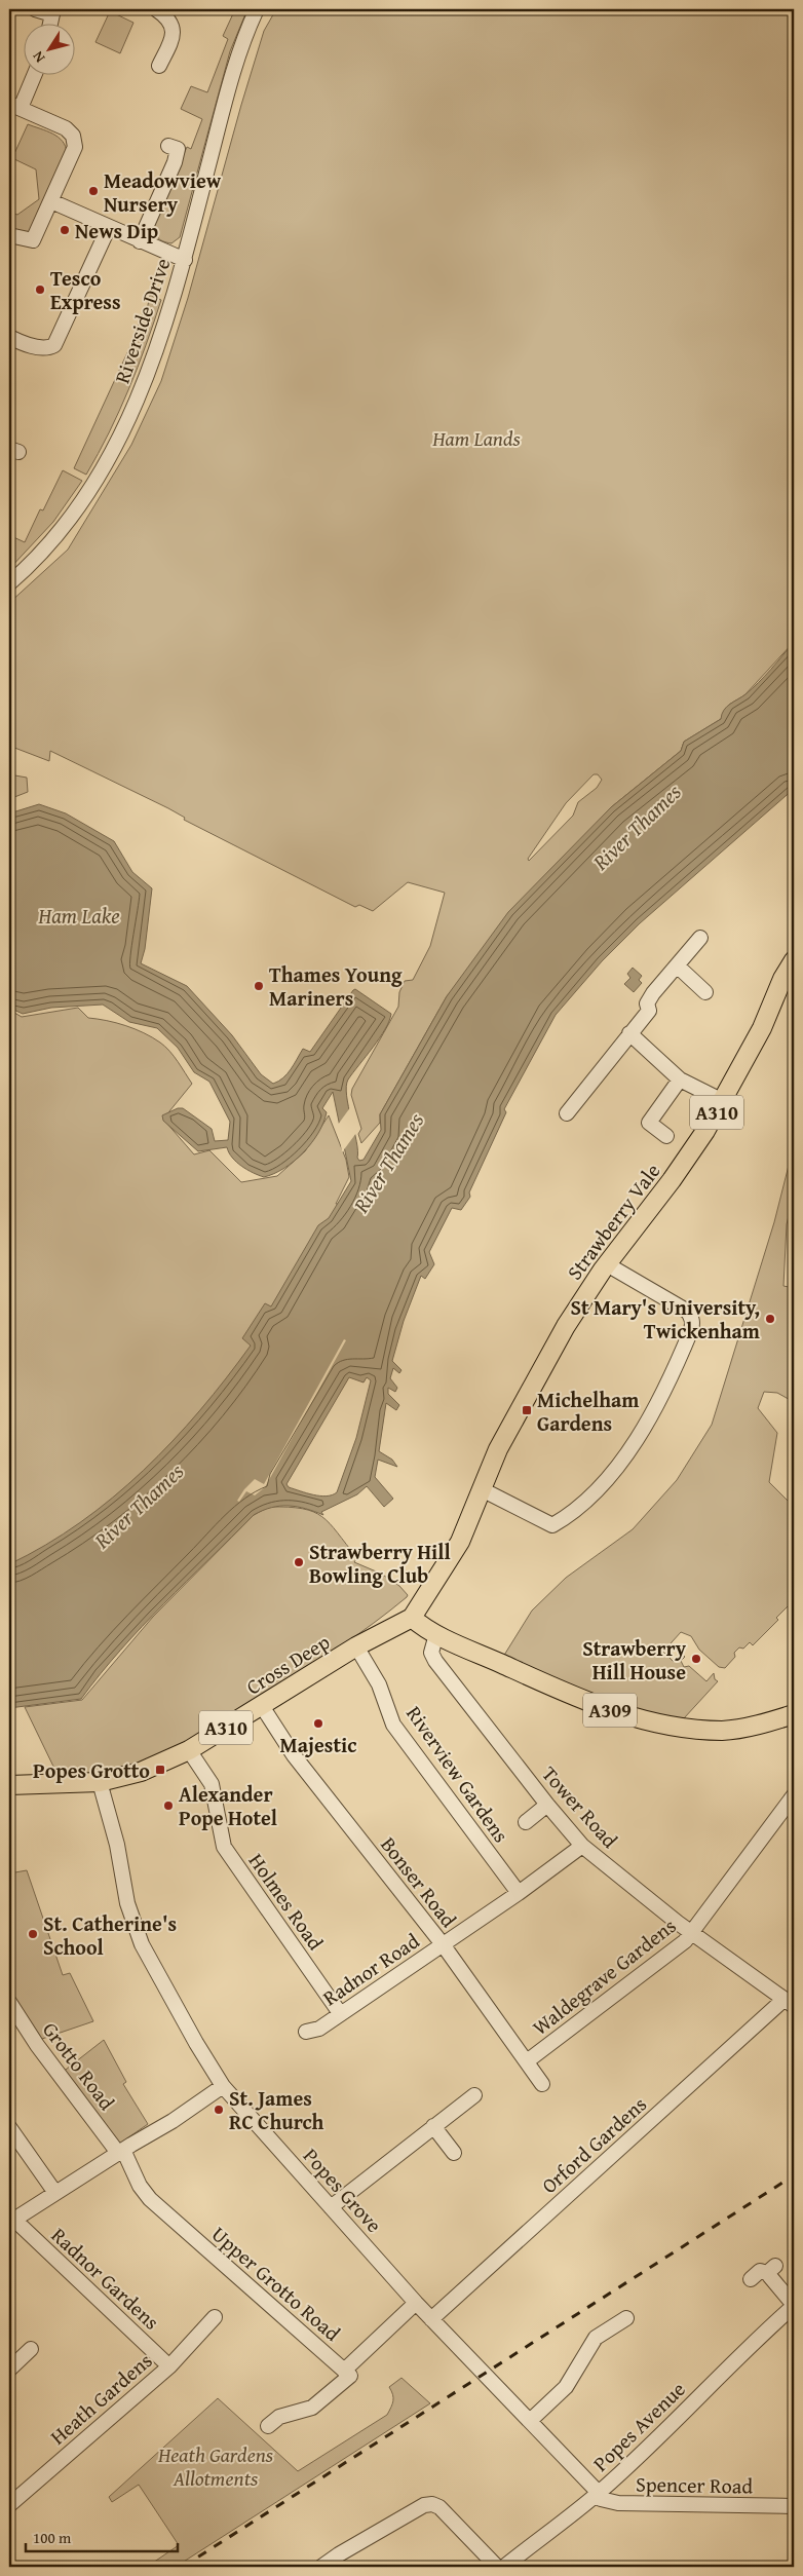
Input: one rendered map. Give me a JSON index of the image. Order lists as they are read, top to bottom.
{
  "streets": {
    "main road": [
      "A310",
      "Strawberry Vale",
      "Cross Deep",
      "A309"
    ],
    "street": [
      "Riverside Drive",
      "Riverview Gardens",
      "Tower Road",
      "Bonser Road",
      "Holmes Road",
      "Radnor Road",
      "Waldegrave Gardens",
      "Grotto Road",
      "Orford Gardens",
      "Popes Grove",
      "Radnor Gardens",
      "Upper Grotto Road",
      "Heath Gardens",
      "Popes Avenue",
      "Spencer Road"
    ]
  },
  "crossings": [
    ["Strawberry Vale", "Cross Deep"],
    ["Strawberry Vale", "A309"],
    ["Cross Deep", "A309"],
    ["Cross Deep", "Riverview Gardens"],
    ["Cross Deep", "Bonser Road"],
    ["Cross Deep", "Holmes Road"],
    ["Cross Deep", "Popes Grove"],
    ["A309", "Tower Road"],
    ["Riverview Gardens", "Radnor Road"],
    ["Tower Road", "Radnor Road"],
    ["Tower Road", "Waldegrave Gardens"],
    ["Tower Road", "Orford Gardens"],
    ["Bonser Road", "Radnor Road"],
    ["Bonser Road", "Waldegrave Gardens"],
    ["Holmes Road", "Radnor Road"],
    ["Grotto Road", "Upper Grotto Road"],
    ["Orford Gardens", "Popes Grove"],
    ["Popes Grove", "Upper Grotto Road"],
    ["Popes Grove", "Popes Avenue"],
    ["Popes Grove", "Spencer Road"],
    ["Radnor Gardens", "Heath Gardens"],
    ["Popes Avenue", "Spencer Road"]
  ],
  "water": ["River Thames", "Ham Lake"],
  "parks": ["Ham Lands", "Heath Gardens Allotments"],
  "places": {
    "other": [
      "Meadowview Nursery",
      "News Dip",
      "Tesco Express",
      "Thames Young Mariners",
      "St Mary's University, Twickenham",
      "Strawberry Hill Bowling Club",
      "Strawberry Hill House",
      "Majestic",
      "Alexander Pope Hotel",
      "St. Catherine's School",
      "St. James RC Church"
    ],
    "transit": ["Michelham Gardens", "Popes Grotto"]
  },
  "scale_bar": "100 m",
  "north": "bottom left"
}
